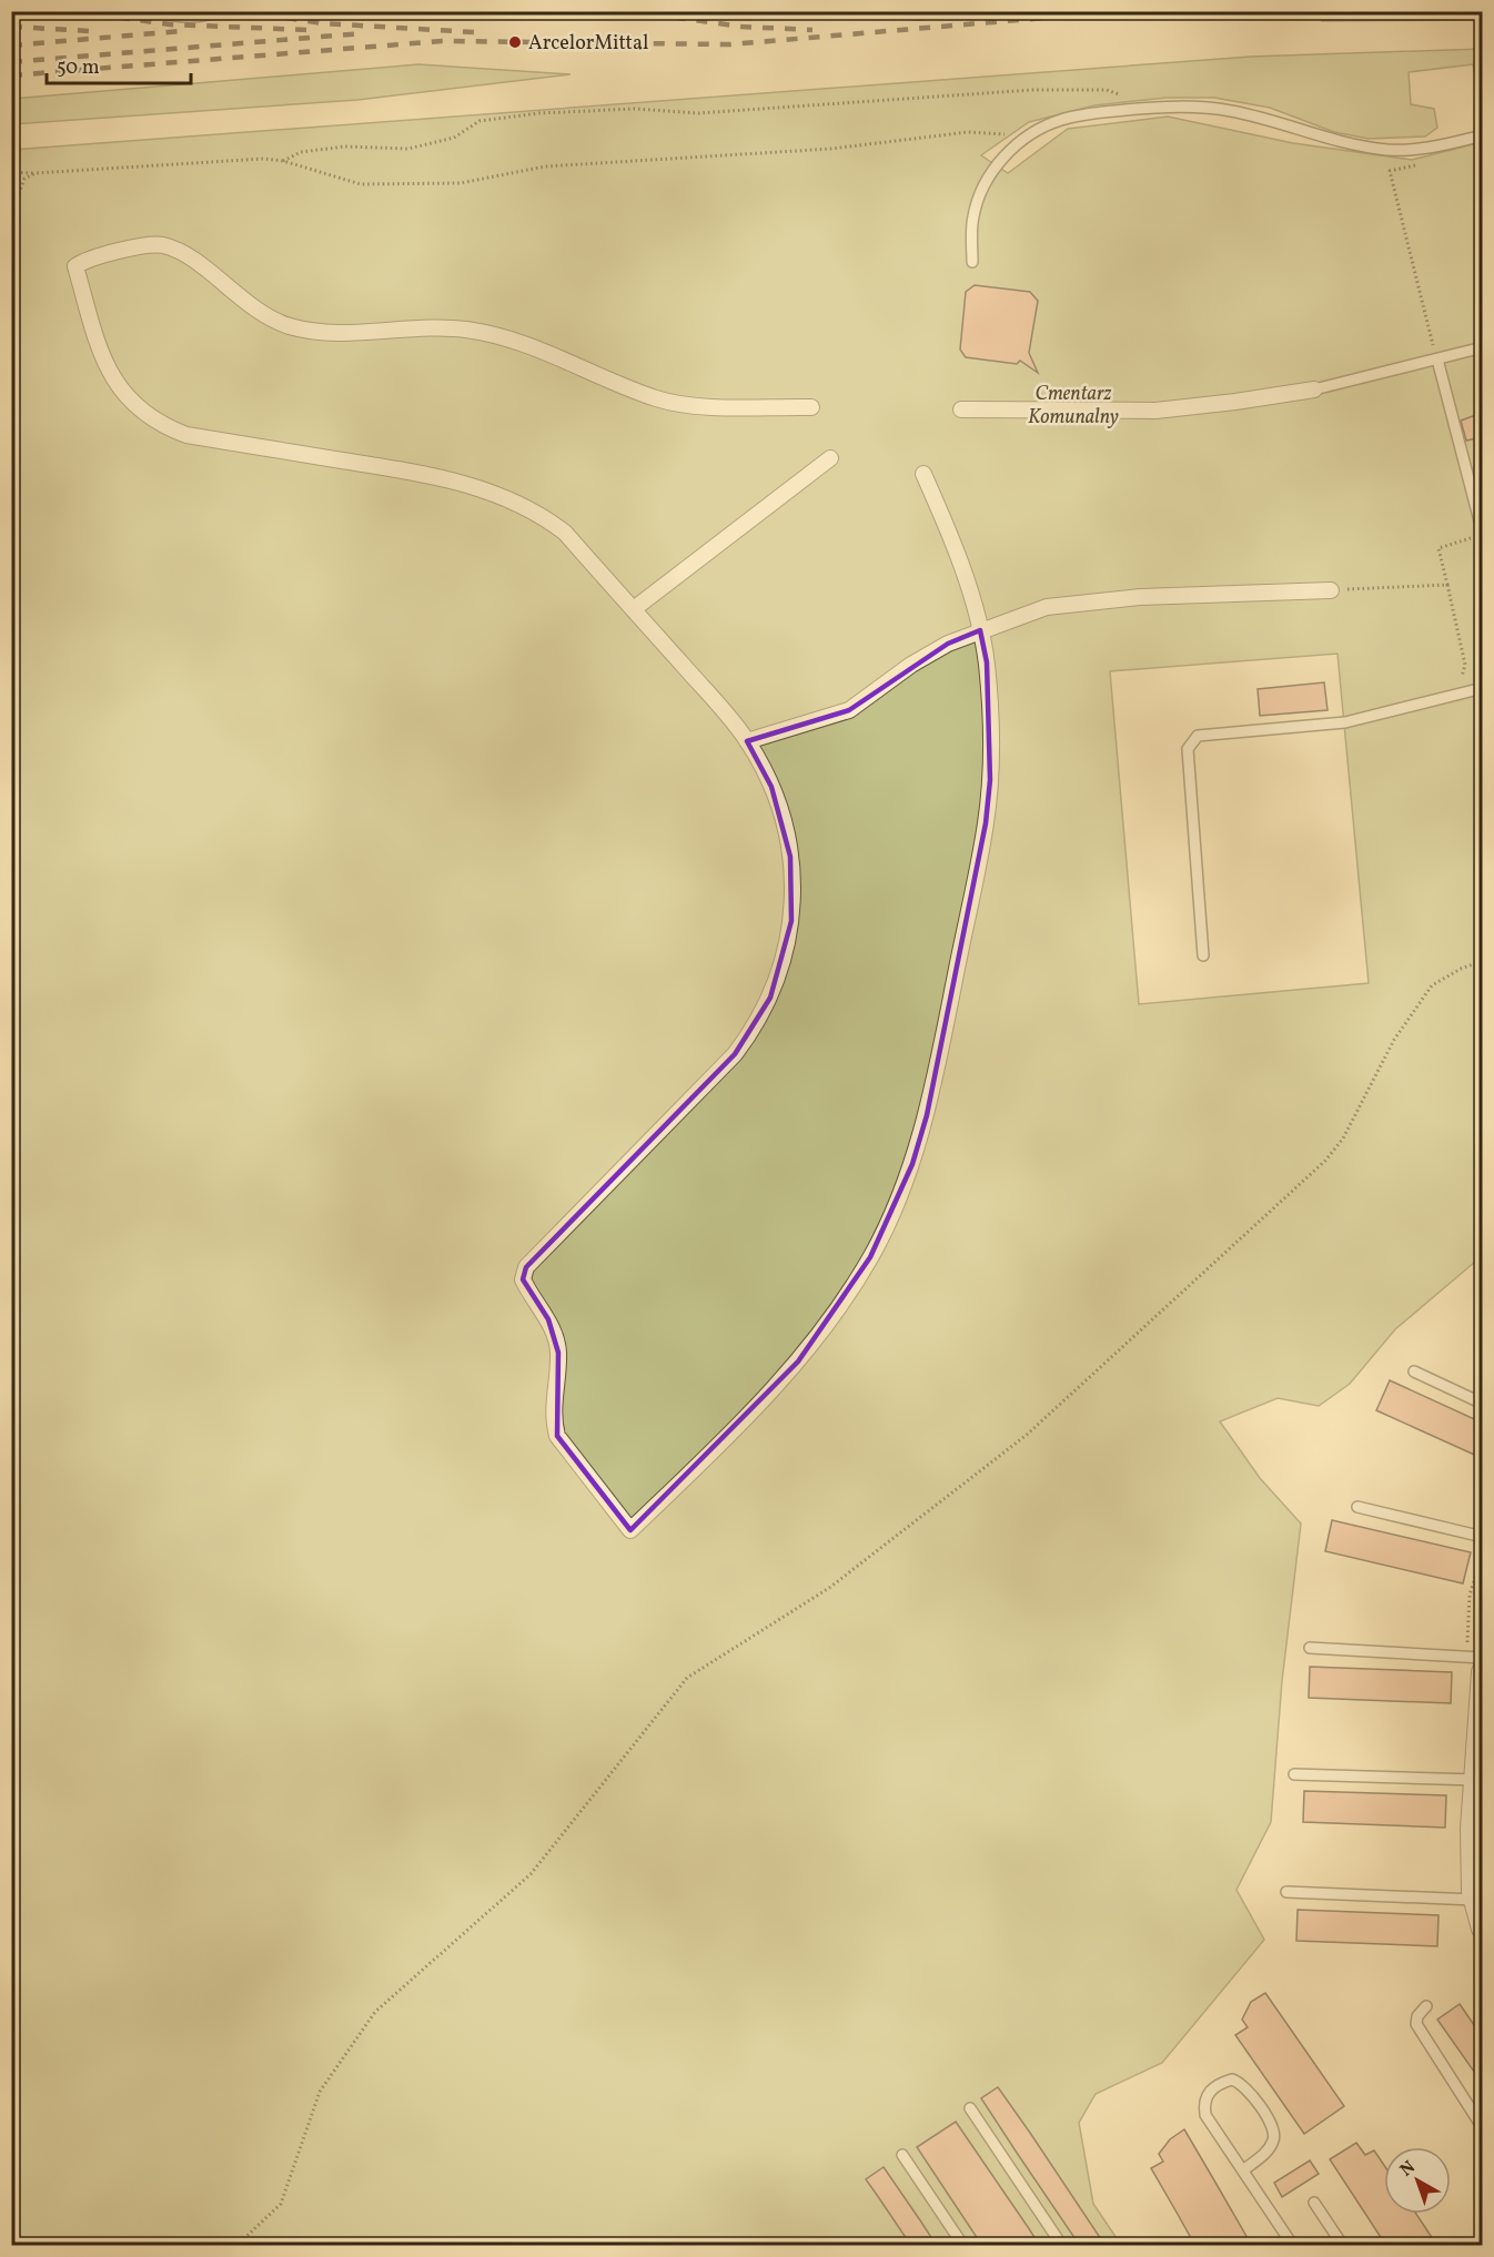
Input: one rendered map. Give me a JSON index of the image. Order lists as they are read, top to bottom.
{
  "parks": ["Cmentarz Komunalny"],
  "places": ["ArcelorMittal"],
  "scale_bar": "50 m",
  "north": "top left"
}
